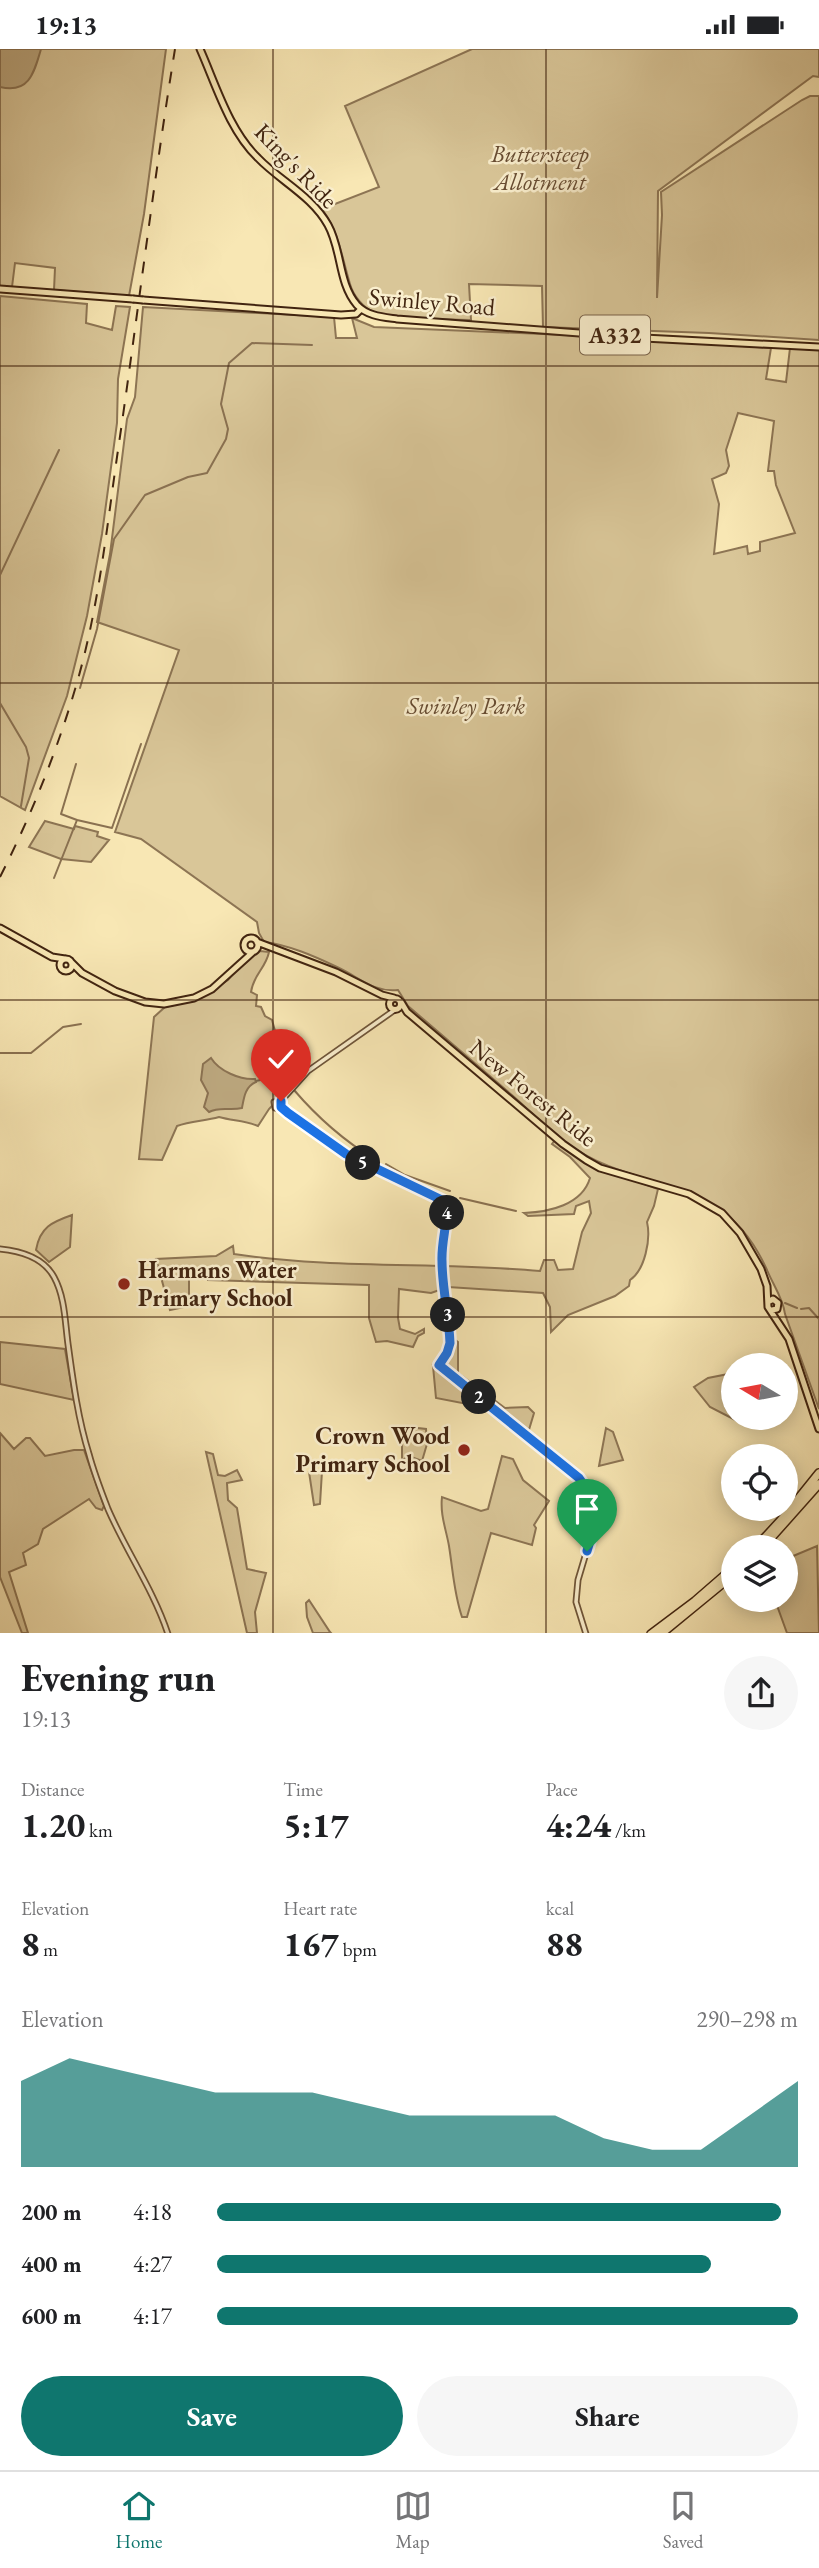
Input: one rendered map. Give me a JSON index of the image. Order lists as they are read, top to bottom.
{
  "streets": {
    "main road": [
      "King's Ride",
      "Swinley Road",
      "A332",
      "New Forest Ride"
    ]
  },
  "crossings": [
    ["King's Ride", "Swinley Road"]
  ],
  "parks": ["Buttersteep Allotment", "Swinley Park"],
  "places": ["Harmans Water Primary School", "Crown Wood Primary School"],
  "north": "left",
  "page": {
    "status": "19:13",
    "pins": [
      "5",
      "4",
      "3",
      "2"
    ],
    "heading": ["Evening run", "19:13"],
    "stats": [
      ["Distance", "1.20 km"],
      ["Time", "5:17"],
      ["Pace", "4:24 /km"],
      ["Elevation", "8 m"],
      ["Heart rate", "167 bpm"],
      ["kcal", "88"]
    ],
    "chart": ["Elevation", "290–298 m"],
    "list": [
      {
        "name": "200 m",
        "note": "4:18"
      },
      {
        "name": "400 m",
        "note": "4:27"
      },
      {
        "name": "600 m",
        "note": "4:17"
      }
    ],
    "buttons": ["Save", "Share"],
    "tabs": ["Home", "Map", "Saved"]
  }
}
